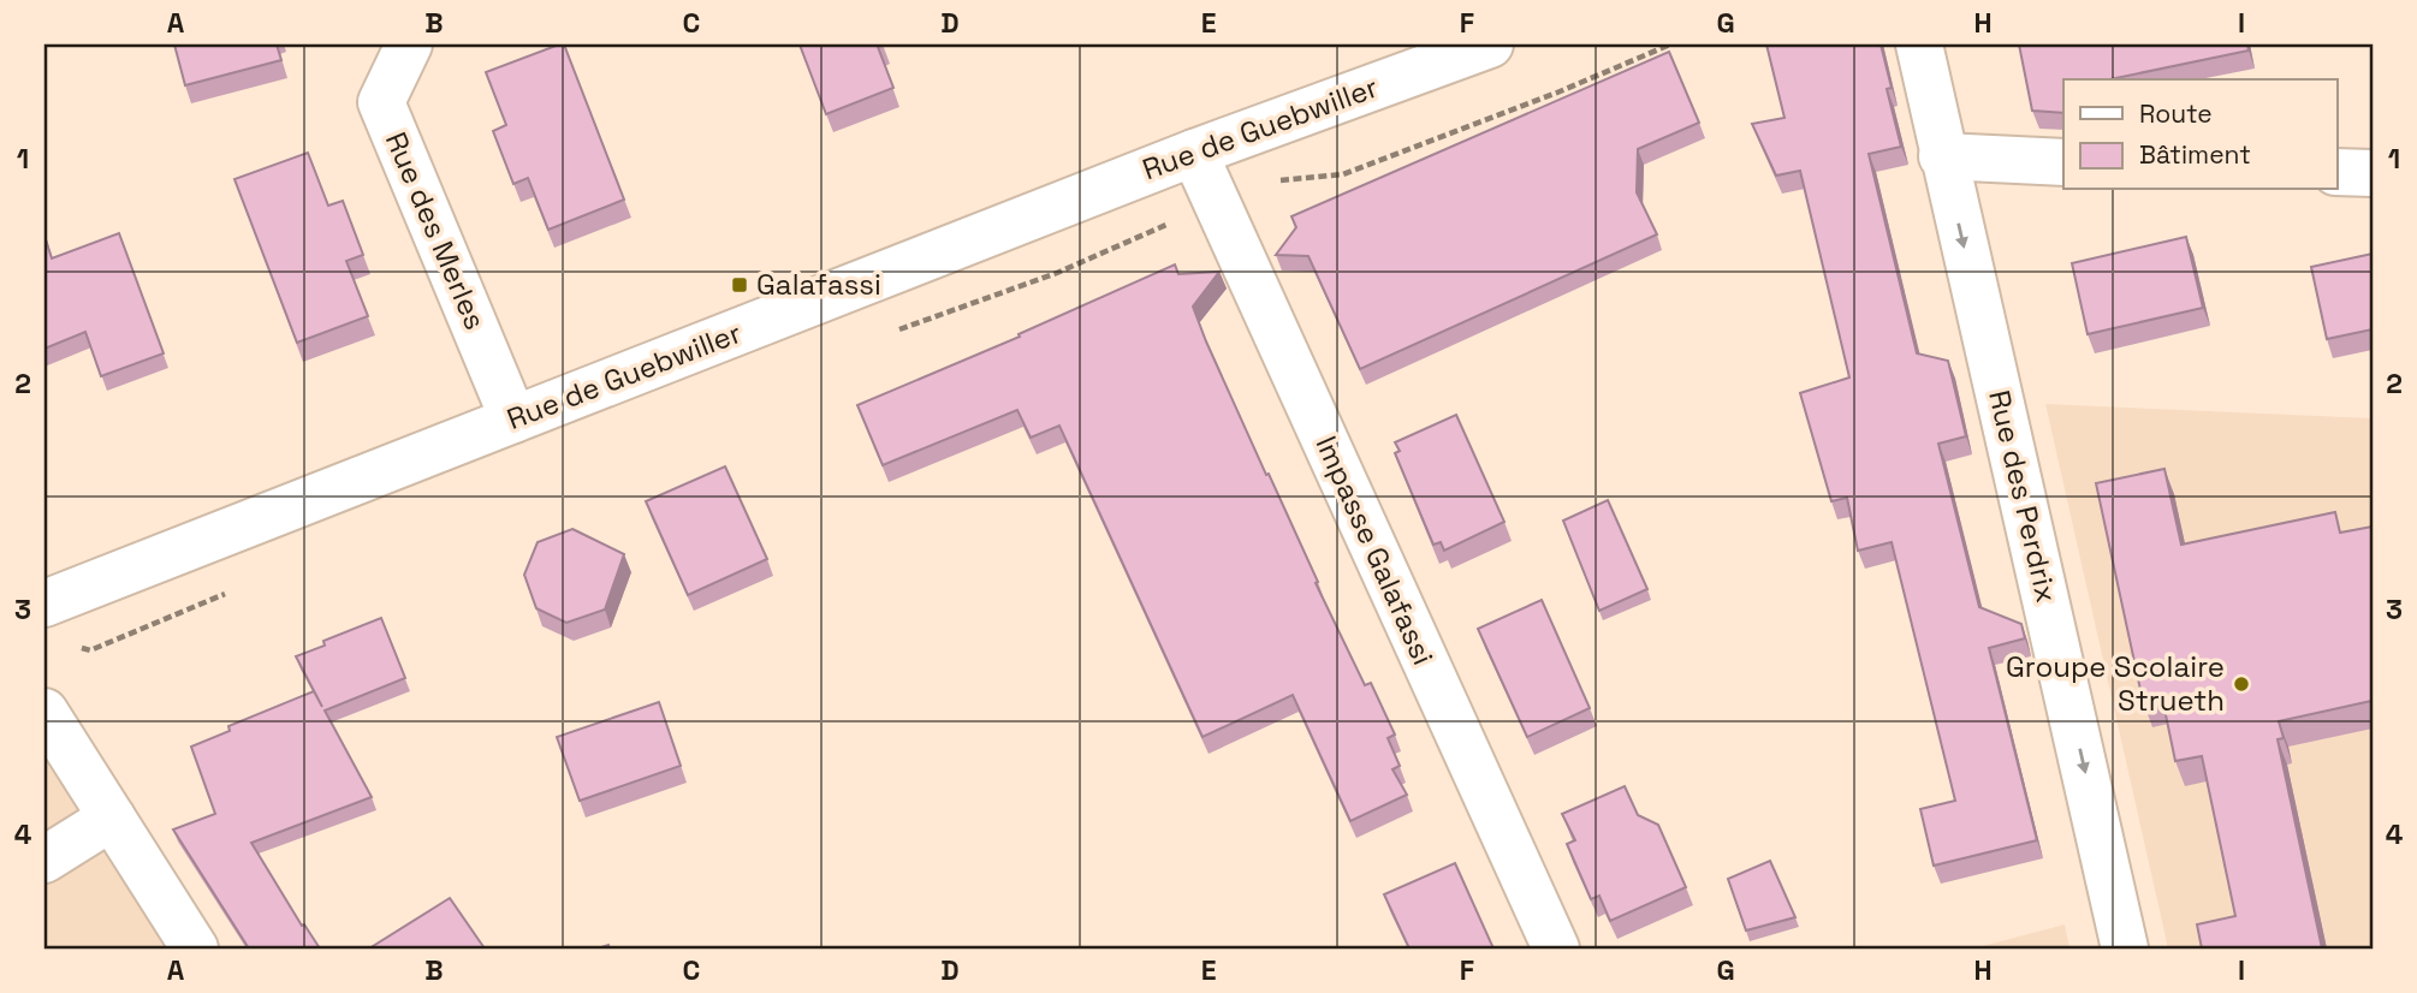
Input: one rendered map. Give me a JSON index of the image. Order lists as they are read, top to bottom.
{
  "streets": {
    "street": [
      "Rue de Guebwiller",
      "Rue des Merles",
      "Rue des Perdrix",
      "Impasse Galafassi"
    ]
  },
  "crossings": [
    ["Rue de Guebwiller", "Rue des Merles"],
    ["Rue de Guebwiller", "Impasse Galafassi"]
  ],
  "one_way": ["Rue des Perdrix"],
  "places": {
    "transit": ["Galafassi"],
    "other": ["Groupe Scolaire Strueth"]
  },
  "legend": ["Route", "Bâtiment"],
  "grid": {
    "columns": [
      "A",
      "B",
      "C",
      "D",
      "E",
      "F",
      "G",
      "H",
      "I"
    ],
    "rows": [
      "1",
      "2",
      "3",
      "4"
    ]
  }
}
